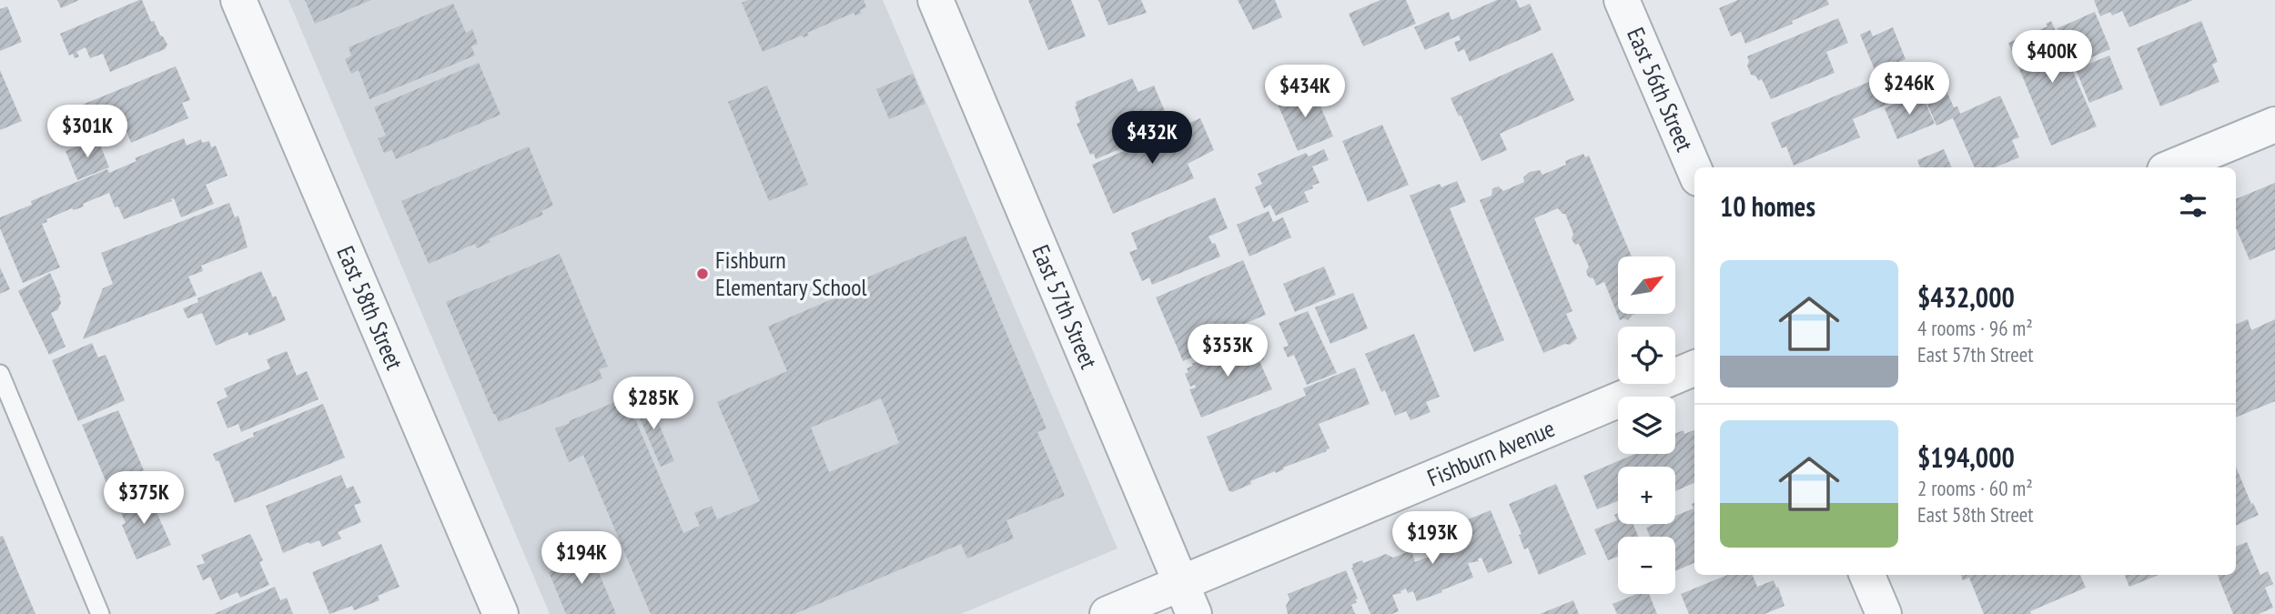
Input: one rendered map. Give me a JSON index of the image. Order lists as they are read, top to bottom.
{
  "streets": {
    "street": [
      "East 56th Street",
      "East 58th Street",
      "East 57th Street",
      "Fishburn Avenue"
    ]
  },
  "crossings": [
    ["East 57th Street", "Fishburn Avenue"]
  ],
  "places": ["Fishburn Elementary School"],
  "north": "top right",
  "page": {
    "price": [
      "$400K",
      "$246K",
      "$434K",
      "$301K",
      "$432K",
      "$353K",
      "$285K",
      "$375K",
      "$193K",
      "$194K"
    ],
    "heading": "10 homes",
    "list": [
      {
        "name": "$432,000",
        "note": "4 rooms · 96 m² · East 57th Street"
      },
      {
        "name": "$194,000",
        "note": "2 rooms · 60 m² · East 58th Street"
      }
    ],
    "map_buttons": ["+", "−"]
  }
}
